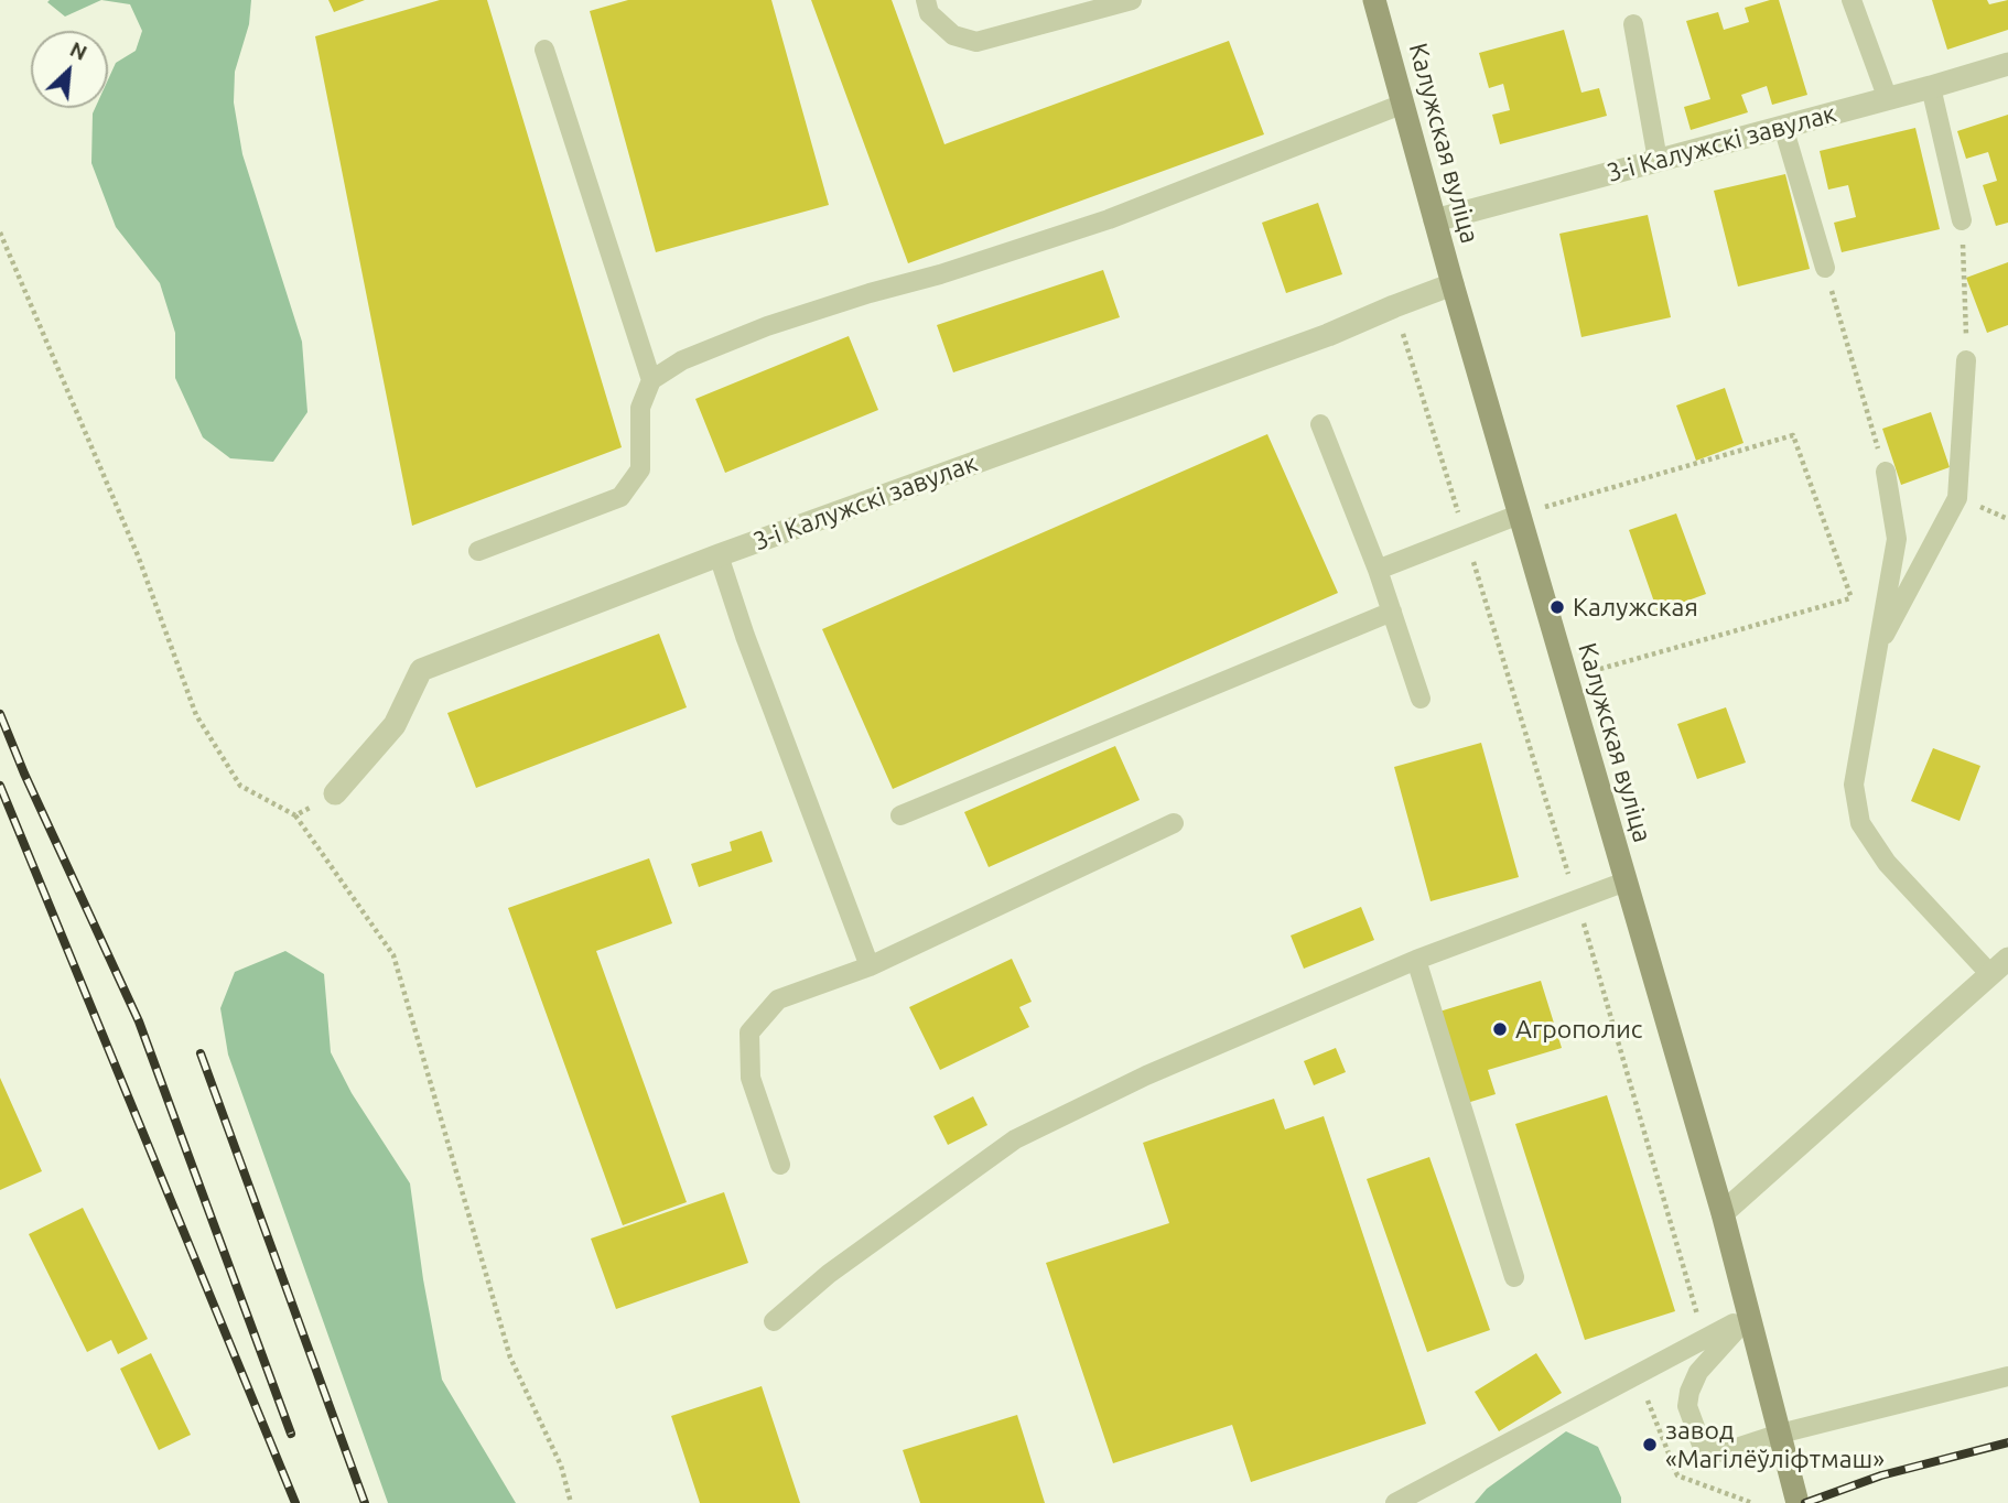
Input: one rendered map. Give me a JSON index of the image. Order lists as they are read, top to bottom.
{
  "streets": {
    "street": ["Калужская вуліца", "3-і Калужскі завулак"]
  },
  "crossings": [
    ["Калужская вуліца", "3-і Калужскі завулак"]
  ],
  "places": ["Калужская", "Агрополис", "завод «Магілёўліфтмаш»"],
  "north": "top right"
}
